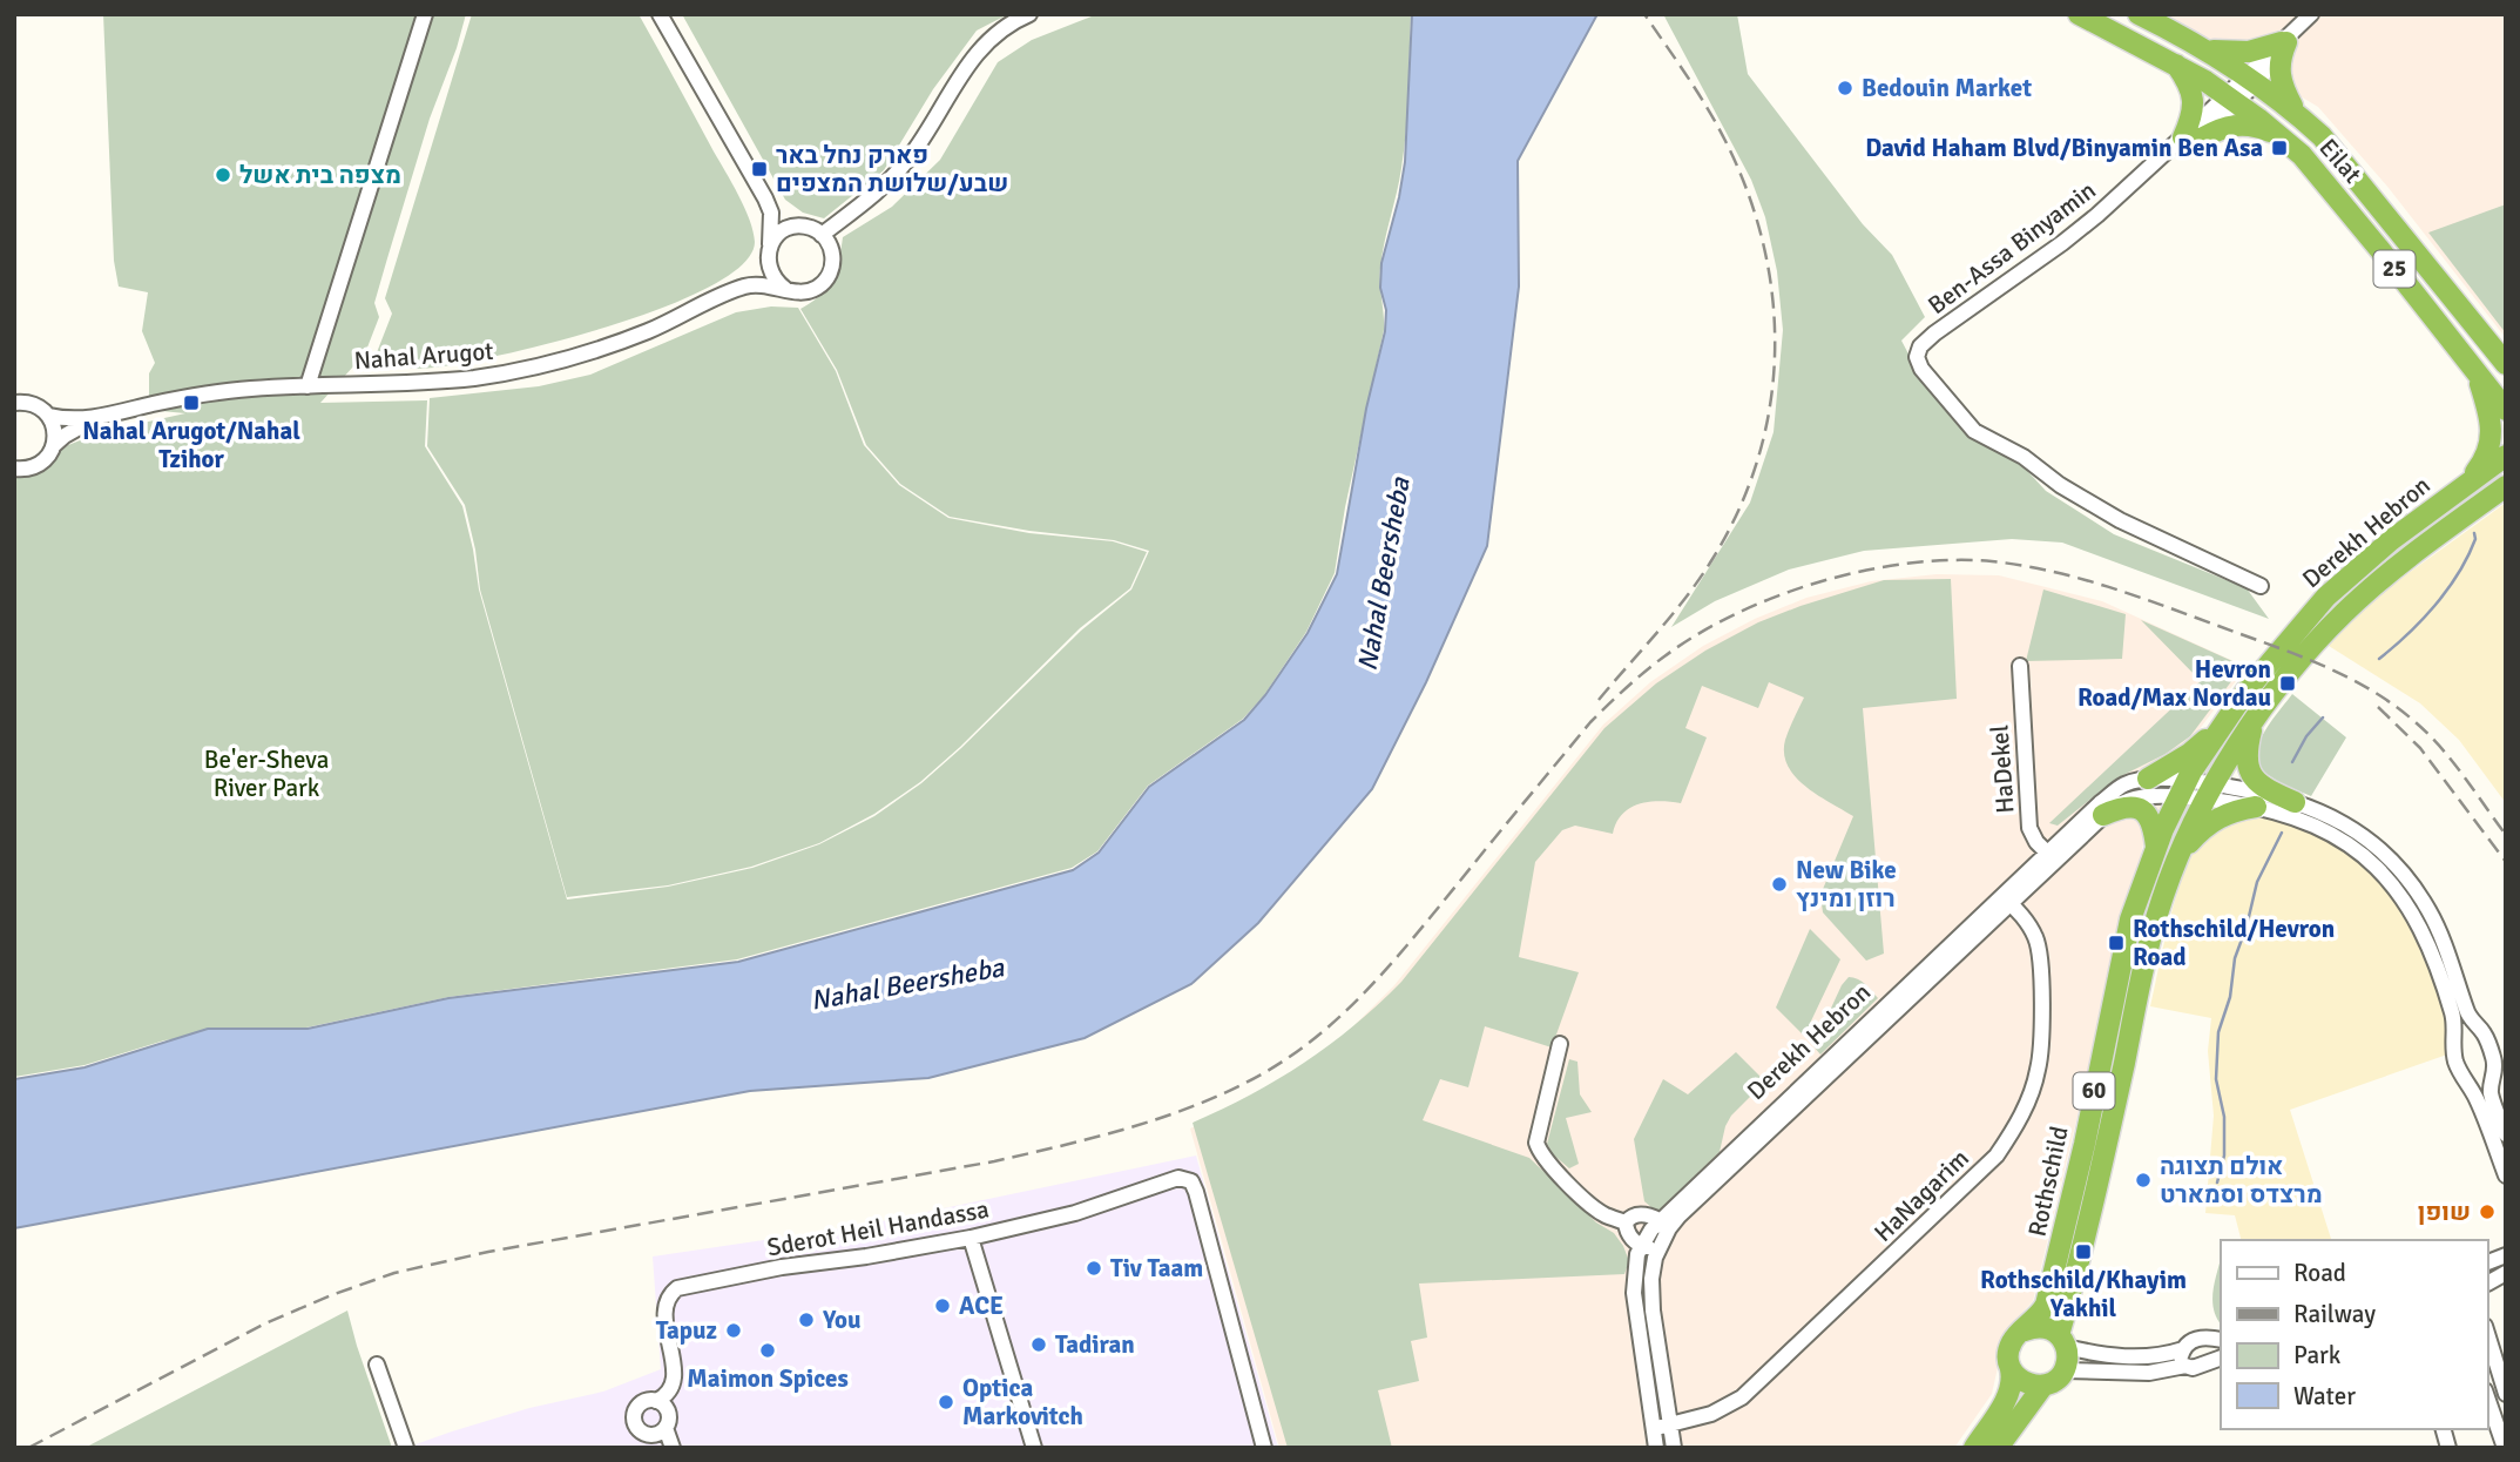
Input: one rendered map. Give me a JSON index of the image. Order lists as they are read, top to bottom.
{
  "streets": {
    "highway": [
      "Eilat",
      "25",
      "Derekh Hebron",
      "60",
      "Rothschild"
    ],
    "street": [
      "Ben-Assa Binyamin",
      "Nahal Arugot",
      "HaDekel",
      "HaNagarim",
      "Sderot Heil Handassa"
    ]
  },
  "crossings": [
    ["Eilat", "Ben-Assa Binyamin"],
    ["Derekh Hebron", "HaDekel"],
    ["Derekh Hebron", "Rothschild"],
    ["Derekh Hebron", "HaNagarim"],
    ["60", "Rothschild"]
  ],
  "water": ["Nahal Beersheba"],
  "parks": ["Be'er-Sheva River Park"],
  "places": {
    "other": [
      "Bedouin Market",
      "מצפה בית אשל",
      "New Bike רוזן ומינץ",
      "אולם תצוגה מרצדס וסמארט",
      "שופן",
      "Tiv Taam",
      "ACE",
      "You",
      "Tapuz",
      "Tadiran",
      "Maimon Spices",
      "Optica Markovitch"
    ],
    "transit": [
      "David Haham Blvd/Binyamin Ben Asa",
      "פארק נחל באר שבע/שלושת המצפים",
      "Nahal Arugot/Nahal Tzihor",
      "Hevron Road/Max Nordau",
      "Rothschild/Hevron Road",
      "Rothschild/Khayim Yakhil"
    ]
  },
  "legend": [
    "Road",
    "Railway",
    "Park",
    "Water"
  ]
}
